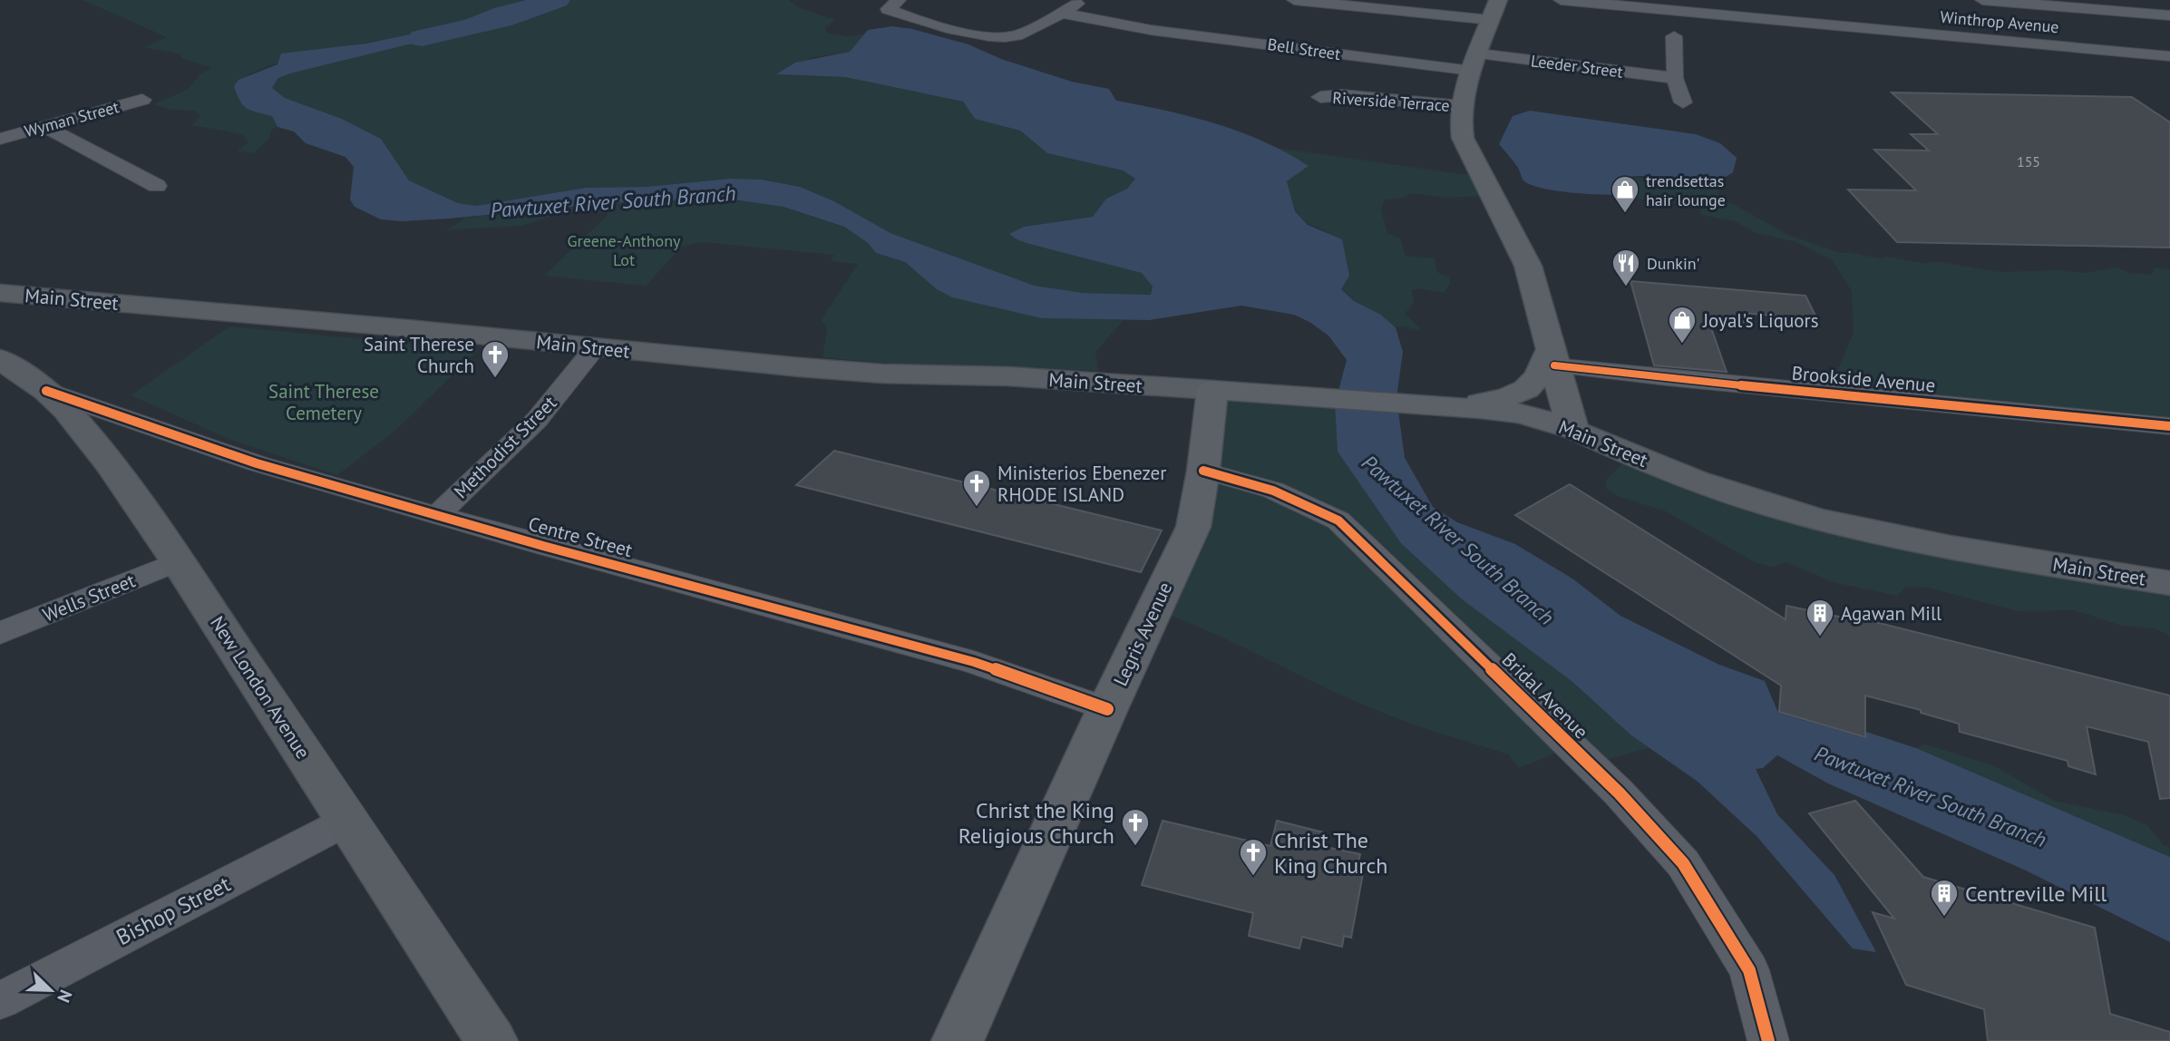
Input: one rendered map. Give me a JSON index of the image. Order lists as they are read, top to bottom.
{
  "streets": {
    "main road": ["Main Street", "Legris Avenue", "New London Avenue"],
    "street": [
      "Winthrop Avenue",
      "Bell Street",
      "Leeder Street",
      "Riverside Terrace",
      "Wyman Street",
      "Brookside Avenue",
      "Methodist Street",
      "Centre Street",
      "Wells Street",
      "Bridal Avenue",
      "Bishop Street"
    ]
  },
  "crossings": [
    ["Bell Street", "Leeder Street"],
    ["Main Street", "Methodist Street"],
    ["Main Street", "Legris Avenue"],
    ["Methodist Street", "Centre Street"],
    ["Centre Street", "Legris Avenue"],
    ["Centre Street", "New London Avenue"],
    ["Wells Street", "New London Avenue"],
    ["Legris Avenue", "Bridal Avenue"],
    ["New London Avenue", "Bishop Street"]
  ],
  "water": ["Pawtuxet River South Branch"],
  "parks": ["Greene-Anthony Lot", "Saint Therese Cemetery"],
  "places": {
    "shop": ["trendsettas hair lounge", "Joyal's Liquors"],
    "restaurant": ["Dunkin'"],
    "church": [
      "Saint Therese Church",
      "Ministerios Ebenezer RHODE ISLAND",
      "Christ the King Religious Church",
      "Christ The King Church"
    ],
    "building": ["Agawan Mill", "Centreville Mill"]
  },
  "house_numbers": ["155"],
  "north": "bottom right"
}
